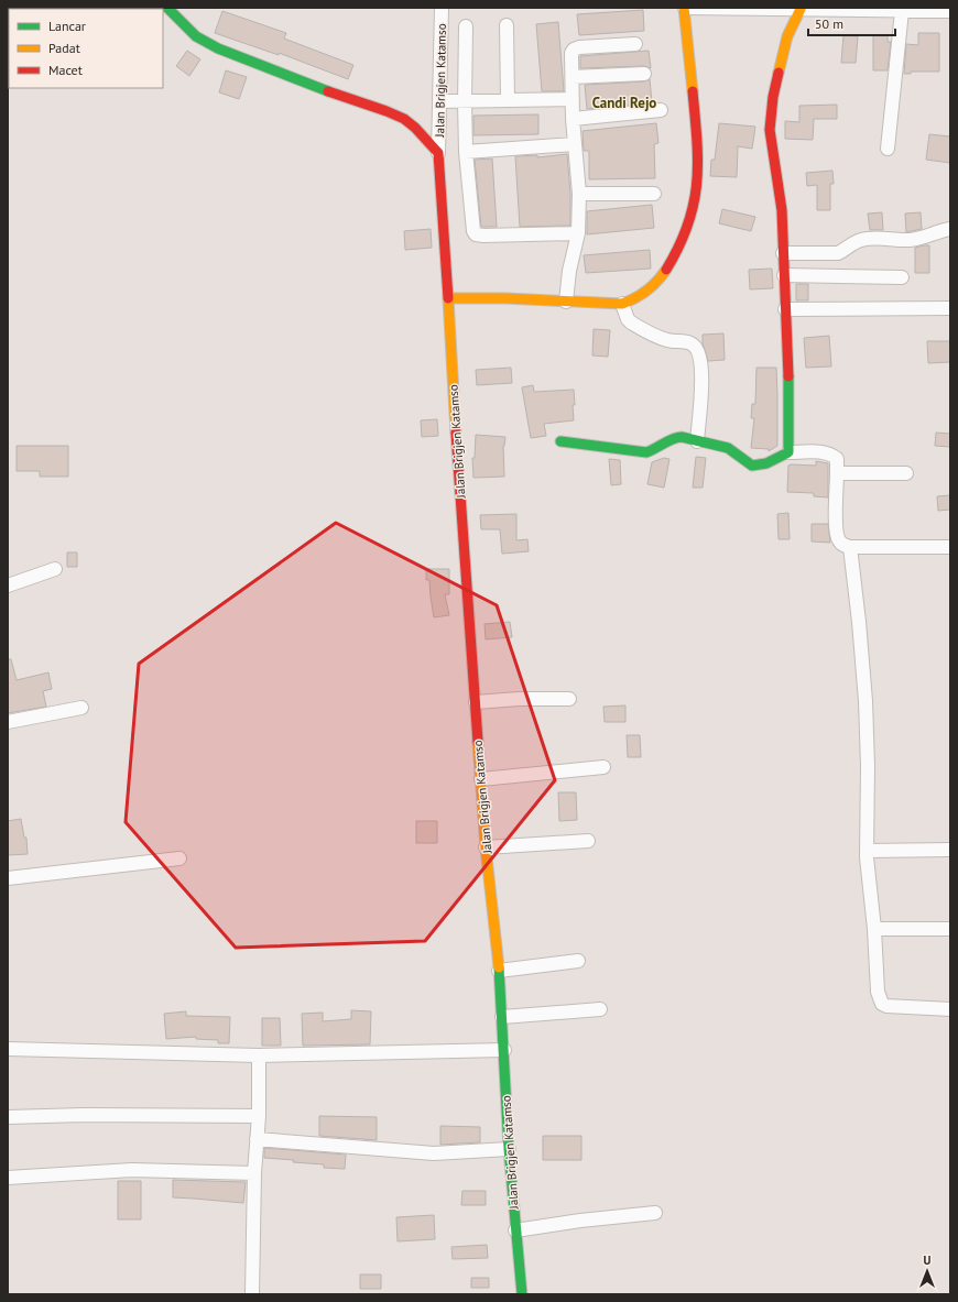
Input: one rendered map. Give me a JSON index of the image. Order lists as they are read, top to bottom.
{
  "streets": {
    "main road": ["Jalan Brigjen Katamso"]
  },
  "districts": ["Candi Rejo"],
  "legend": ["Lancar", "Padat", "Macet"],
  "scale_bar": "50 m",
  "north": "top"
}
